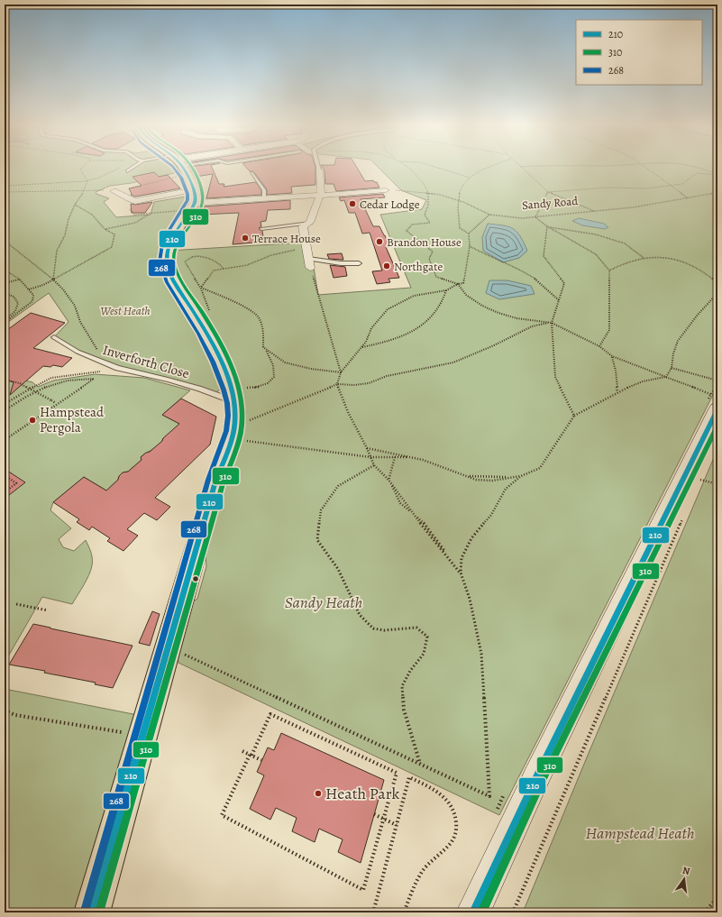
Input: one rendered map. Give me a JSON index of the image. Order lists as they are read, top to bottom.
{
  "streets": {
    "lane": ["Inverforth Close"],
    "path": ["Sandy Road"]
  },
  "parks": ["West Heath", "Sandy Heath", "Hampstead Heath"],
  "places": [
    "Cedar Lodge",
    "Terrace House",
    "Brandon House",
    "Northgate",
    "Hampstead Pergola",
    "Heath Park"
  ],
  "lines": ["transit line 210", "transit line 310", "transit line 268"],
  "legend": ["210", "310", "268"],
  "north": "top"
}
